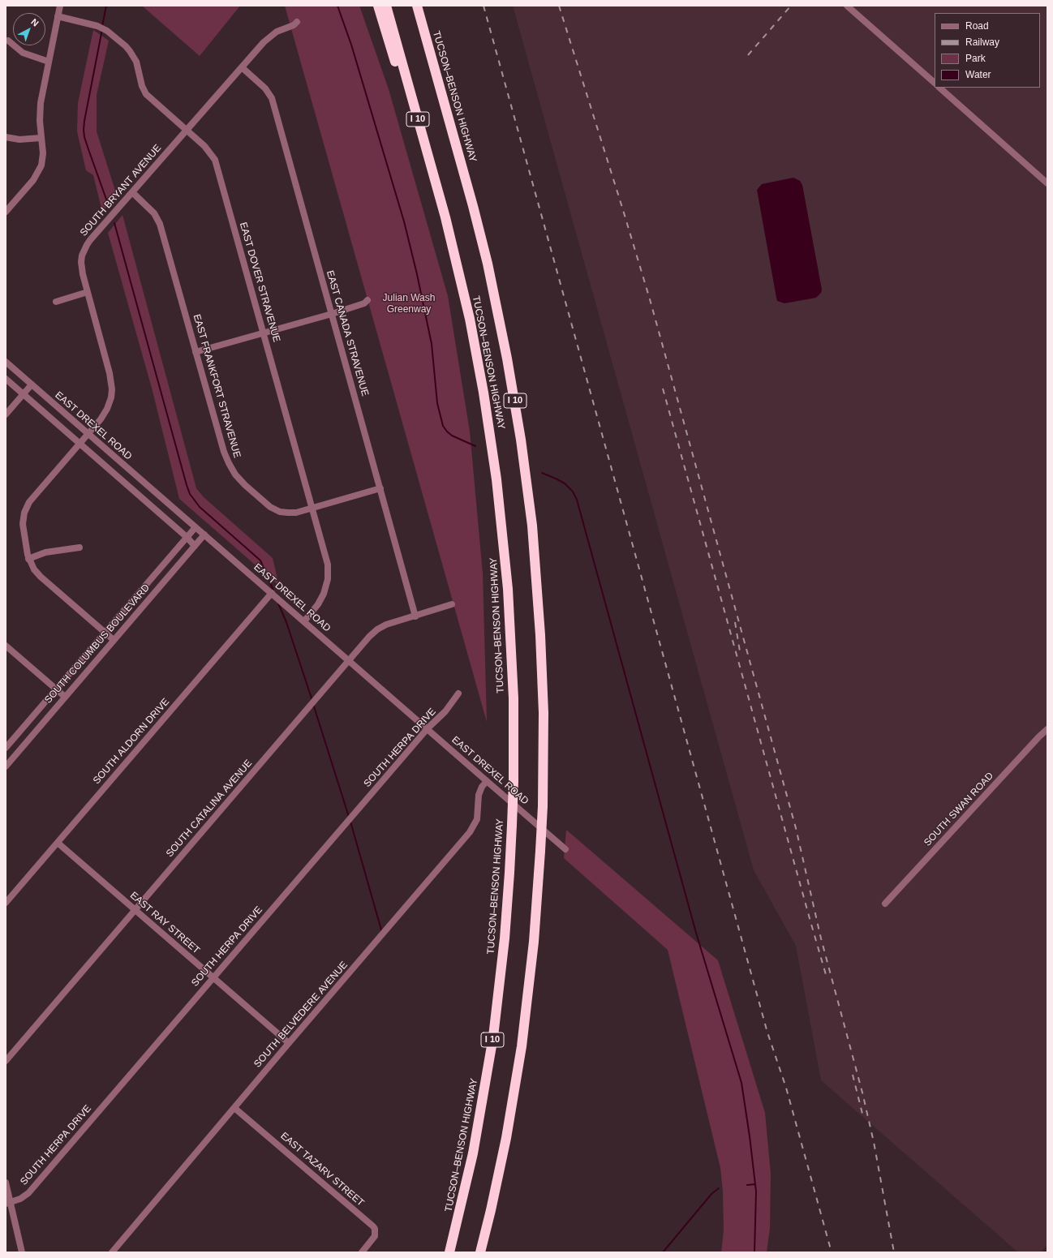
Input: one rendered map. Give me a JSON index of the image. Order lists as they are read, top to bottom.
{
  "streets": {
    "highway": ["TUCSON–BENSON HIGHWAY", "I 10"],
    "street": [
      "SOUTH BRYANT AVENUE",
      "EAST DOVER STRAVENUE",
      "EAST CANADA STRAVENUE",
      "EAST FRANKFORT STRAVENUE",
      "EAST DREXEL ROAD",
      "SOUTH COLUMBUS BOULEVARD",
      "SOUTH ALDORN DRIVE",
      "SOUTH HERPA DRIVE",
      "SOUTH CATALINA AVENUE",
      "SOUTH SWAN ROAD",
      "EAST RAY STREET",
      "SOUTH BELVEDERE AVENUE",
      "EAST TAZARV STREET"
    ]
  },
  "crossings": [
    ["SOUTH BRYANT AVENUE", "EAST DOVER STRAVENUE"],
    ["SOUTH BRYANT AVENUE", "EAST CANADA STRAVENUE"],
    ["SOUTH BRYANT AVENUE", "EAST FRANKFORT STRAVENUE"],
    ["SOUTH BRYANT AVENUE", "EAST DREXEL ROAD"],
    ["SOUTH BRYANT AVENUE", "SOUTH COLUMBUS BOULEVARD"],
    ["EAST DOVER STRAVENUE", "EAST FRANKFORT STRAVENUE"],
    ["EAST DOVER STRAVENUE", "EAST DREXEL ROAD"],
    ["EAST CANADA STRAVENUE", "EAST FRANKFORT STRAVENUE"],
    ["EAST CANADA STRAVENUE", "SOUTH CATALINA AVENUE"],
    ["EAST DREXEL ROAD", "SOUTH COLUMBUS BOULEVARD"],
    ["EAST DREXEL ROAD", "SOUTH ALDORN DRIVE"],
    ["EAST DREXEL ROAD", "SOUTH HERPA DRIVE"],
    ["EAST DREXEL ROAD", "SOUTH CATALINA AVENUE"],
    ["EAST DREXEL ROAD", "SOUTH BELVEDERE AVENUE"],
    ["SOUTH ALDORN DRIVE", "EAST RAY STREET"],
    ["SOUTH HERPA DRIVE", "EAST RAY STREET"],
    ["SOUTH CATALINA AVENUE", "EAST RAY STREET"],
    ["EAST RAY STREET", "SOUTH BELVEDERE AVENUE"],
    ["SOUTH BELVEDERE AVENUE", "EAST TAZARV STREET"]
  ],
  "parks": ["Julian Wash Greenway"],
  "legend": [
    "Road",
    "Railway",
    "Park",
    "Water"
  ],
  "north": "top right"
}
